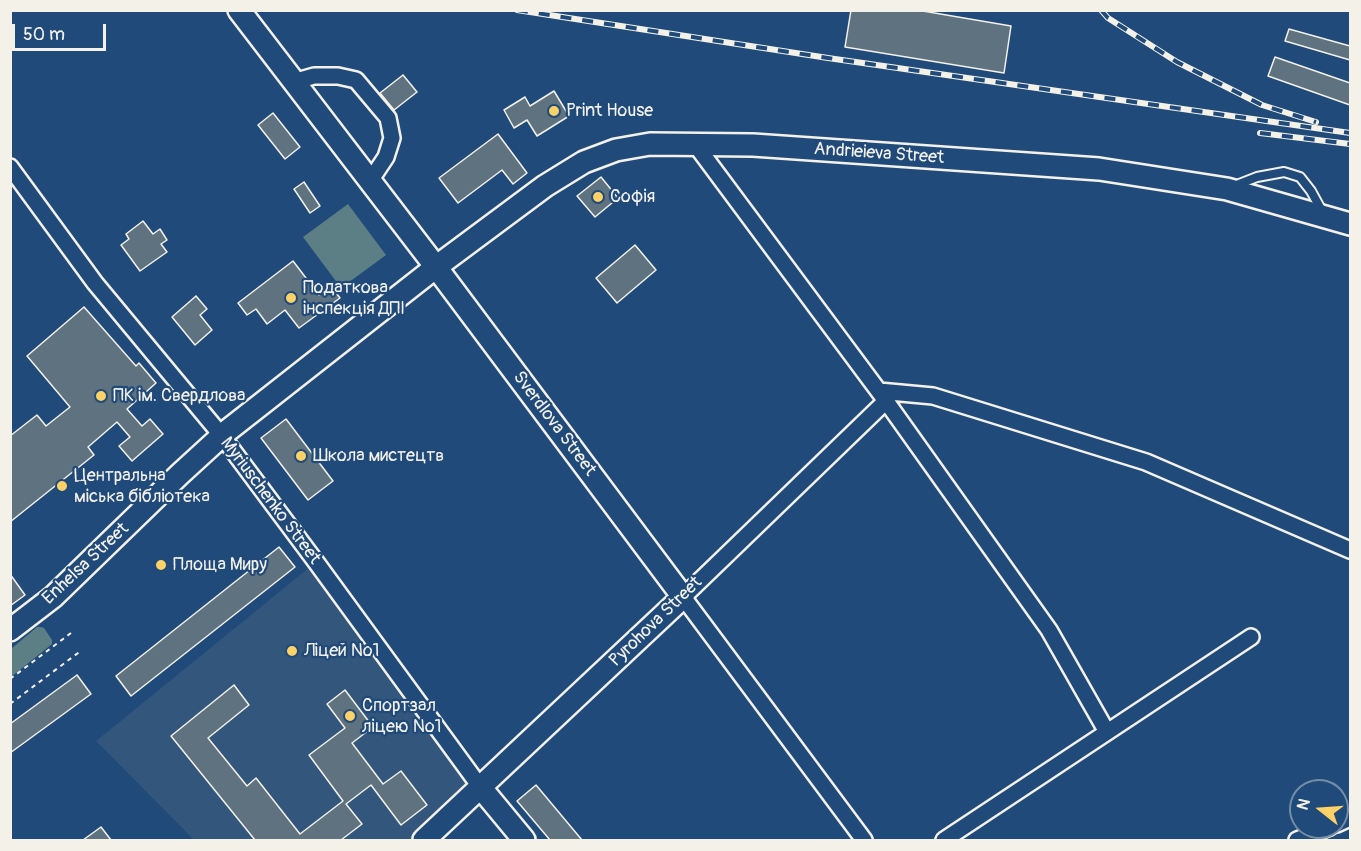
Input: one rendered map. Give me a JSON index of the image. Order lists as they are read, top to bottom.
{
  "streets": {
    "street": [
      "Andrieieva Street",
      "Sverdlova Street",
      "Myriuschenko Street",
      "Enhelsa Street",
      "Pyrohova Street"
    ]
  },
  "crossings": [
    ["Andrieieva Street", "Sverdlova Street"],
    ["Andrieieva Street", "Enhelsa Street"],
    ["Sverdlova Street", "Enhelsa Street"],
    ["Sverdlova Street", "Pyrohova Street"],
    ["Myriuschenko Street", "Enhelsa Street"],
    ["Myriuschenko Street", "Pyrohova Street"]
  ],
  "places": [
    "Print House",
    "Софія",
    "Податкова інспекція ДПІ",
    "ПК ім. Свердлова",
    "Школа мистецтв",
    "Центральна міська бібліотека",
    "Площа Миру",
    "Ліцей №1",
    "Спортзал ліцею №1"
  ],
  "scale_bar": "50 m",
  "north": "left"
}
